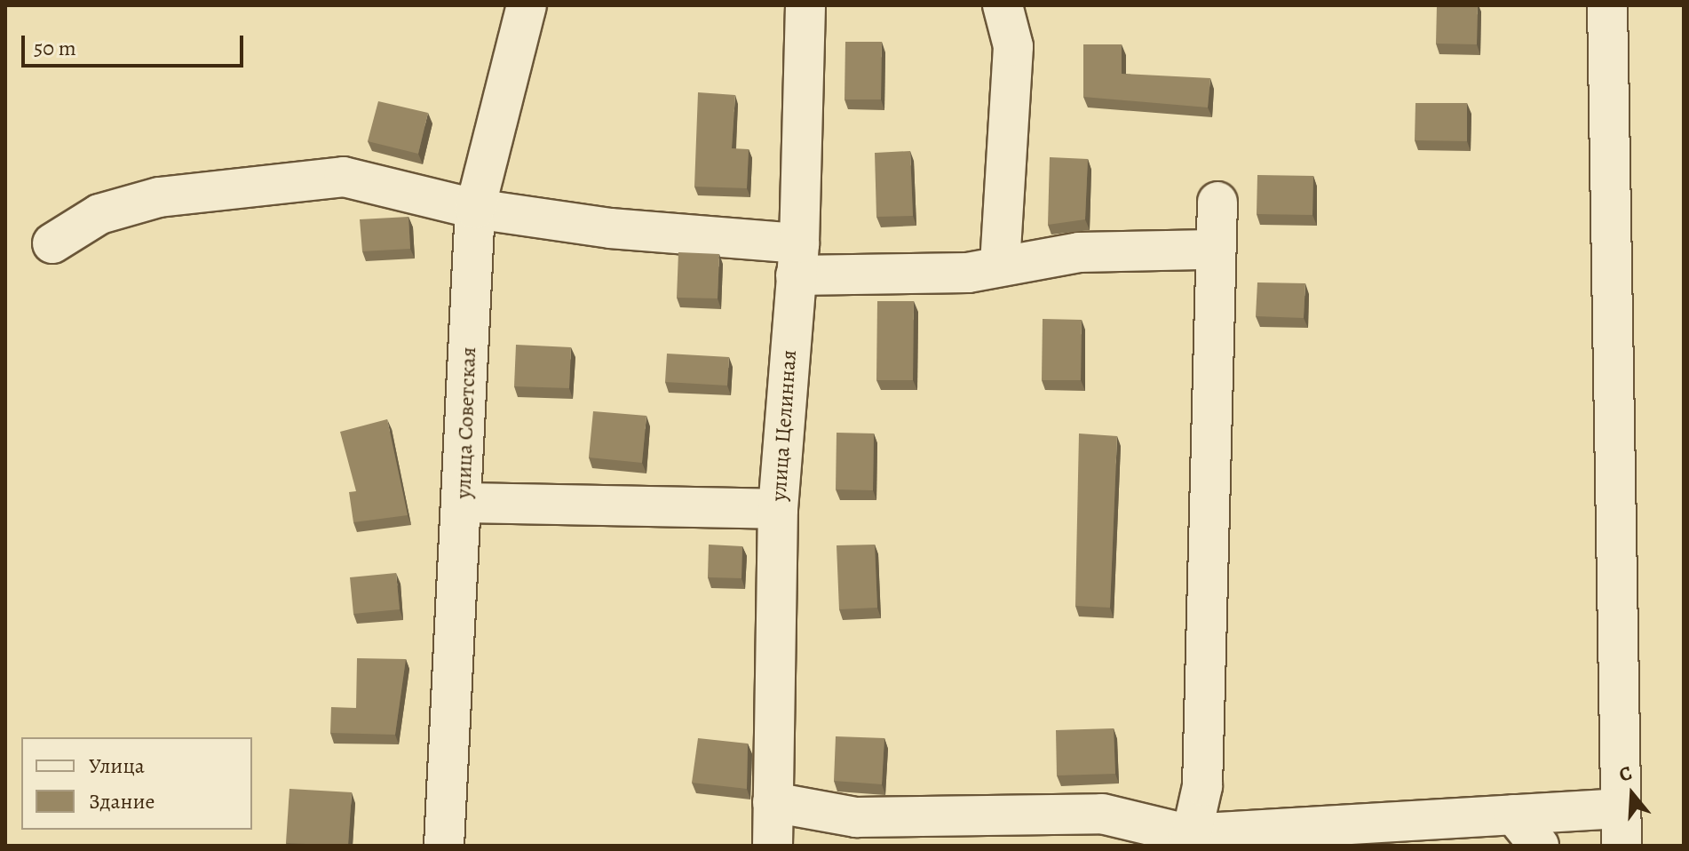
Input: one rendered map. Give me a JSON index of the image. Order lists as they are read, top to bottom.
{
  "streets": {
    "street": ["улица Советская", "улица Целинная"]
  },
  "legend": ["Улица", "Здание"],
  "scale_bar": "50 m",
  "north": "top"
}
